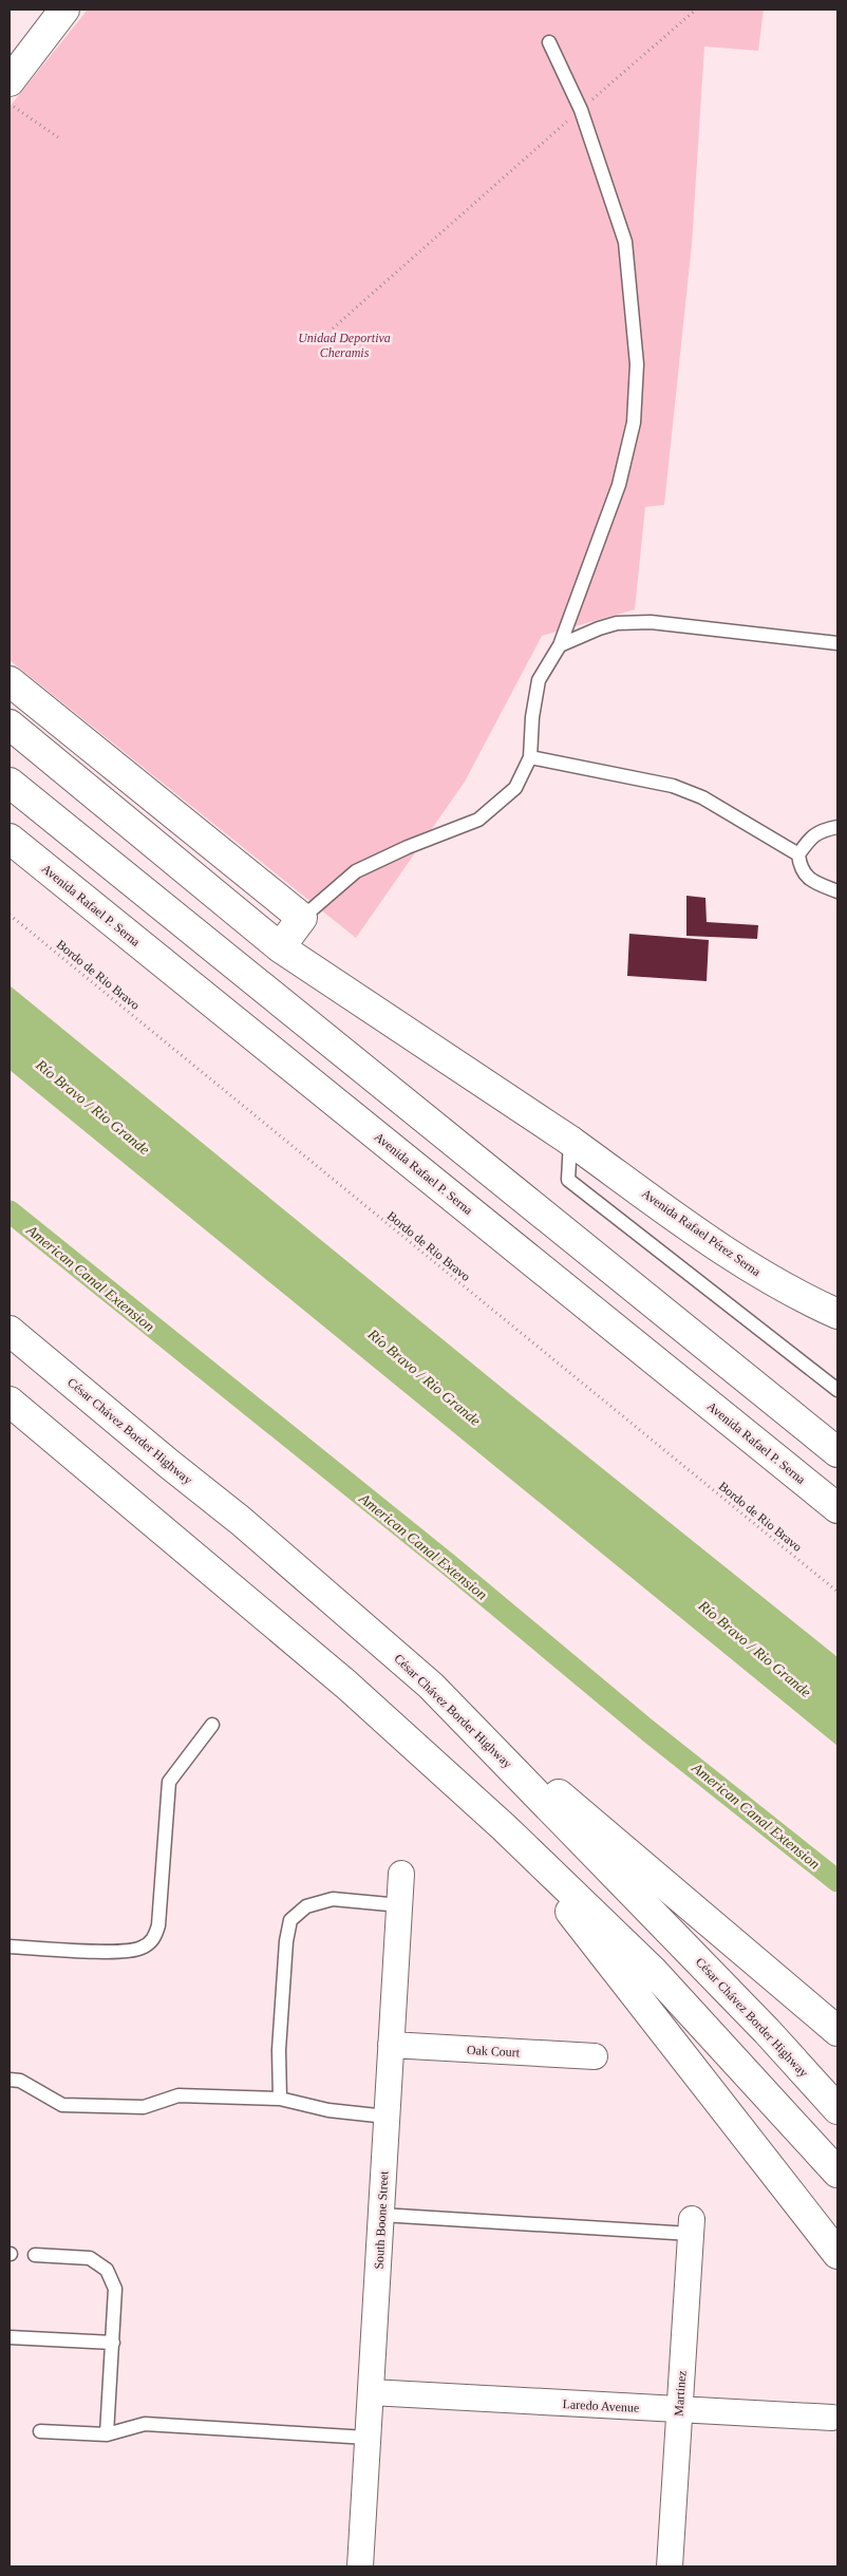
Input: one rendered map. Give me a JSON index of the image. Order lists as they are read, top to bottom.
{
  "streets": {
    "main road": ["Avenida Rafael P. Serna", "Avenida Rafael Pérez Serna", "César Chávez Border Highway"],
    "street": [
      "Oak Court",
      "South Boone Street",
      "Martinez",
      "Laredo Avenue"
    ],
    "path": ["Bordo de Rio Bravo"]
  },
  "crossings": [
    ["Oak Court", "South Boone Street"],
    ["South Boone Street", "Laredo Avenue"],
    ["Martinez", "Laredo Avenue"]
  ],
  "water": ["Río Bravo / Rio Grande", "American Canal Extension"],
  "parks": ["Unidad Deportiva Cheramis"]
}
